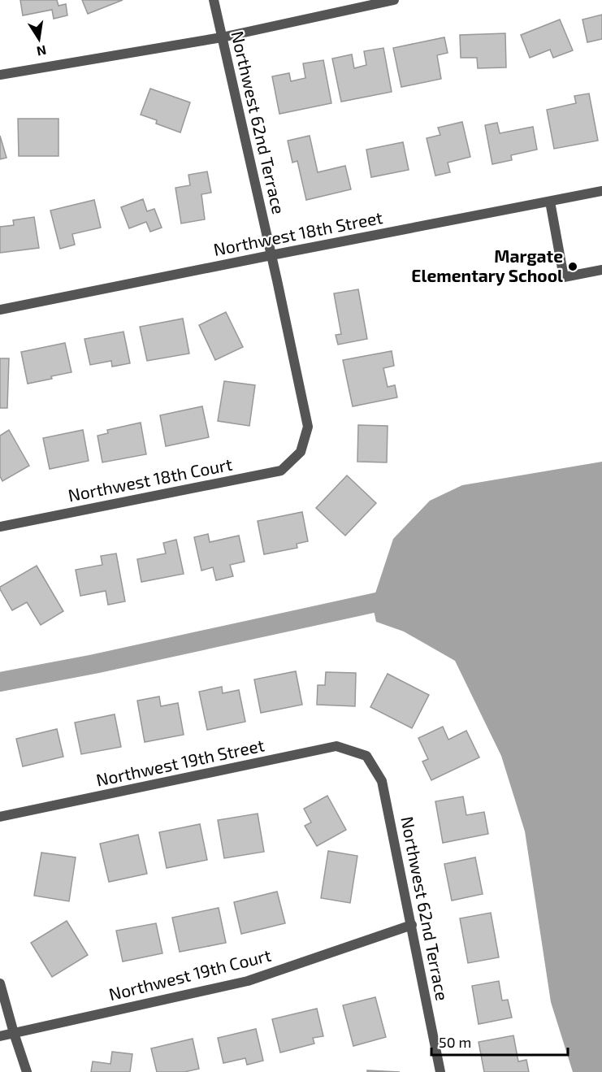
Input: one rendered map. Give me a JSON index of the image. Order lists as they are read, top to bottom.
{
  "streets": {
    "street": [
      "Northwest 62nd Terrace",
      "Northwest 18th Street",
      "Northwest 18th Court",
      "Northwest 19th Street",
      "Northwest 19th Court"
    ]
  },
  "crossings": [
    ["Northwest 62nd Terrace", "Northwest 18th Street"],
    ["Northwest 62nd Terrace", "Northwest 18th Court"],
    ["Northwest 62nd Terrace", "Northwest 19th Street"],
    ["Northwest 62nd Terrace", "Northwest 19th Court"]
  ],
  "places": ["Margate Elementary School"],
  "scale_bar": "50 m",
  "north": "bottom"
}
